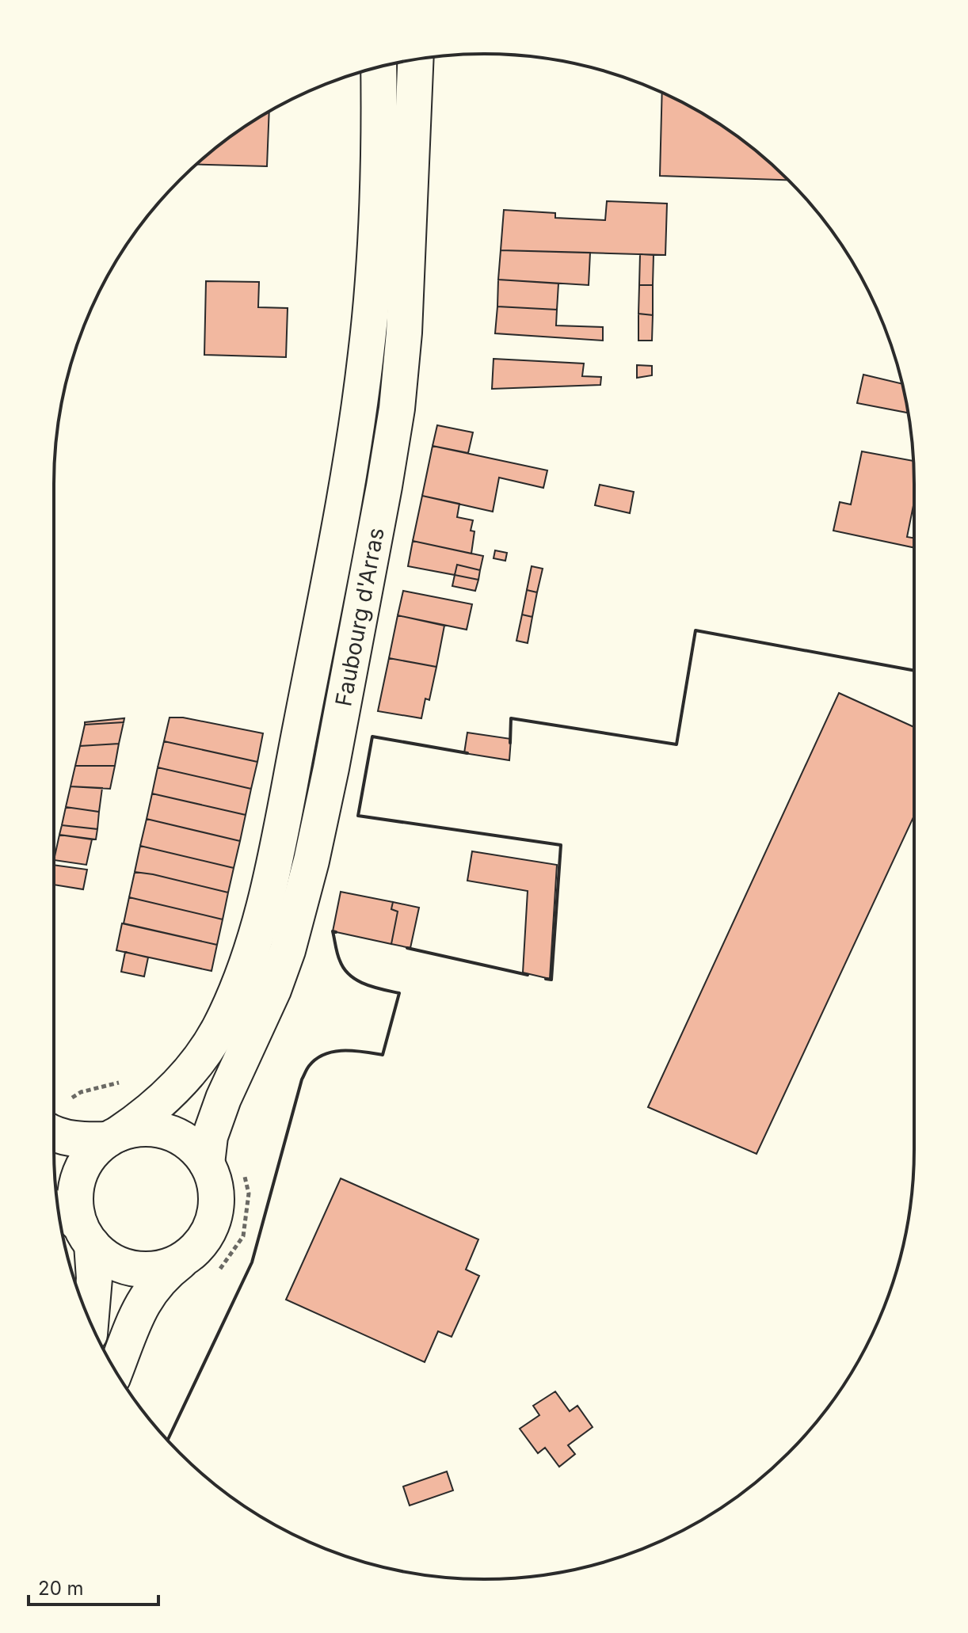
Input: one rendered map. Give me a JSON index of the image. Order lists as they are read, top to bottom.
{
  "streets": {
    "main road": ["Faubourg d'Arras"]
  },
  "scale_bar": "20 m"
}
